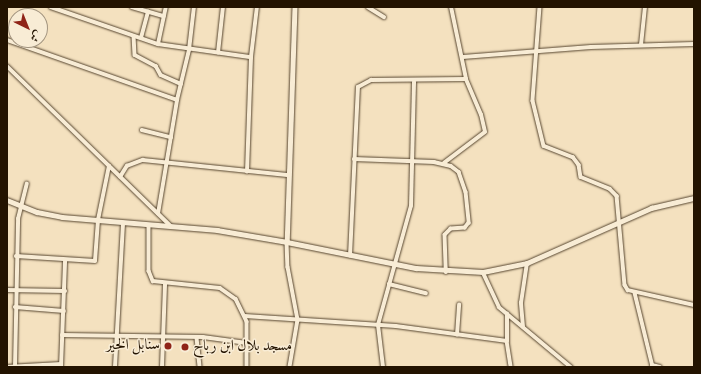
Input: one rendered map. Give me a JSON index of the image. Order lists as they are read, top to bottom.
{
  "places": ["سنابل الخير", "مسجد بلال ابن رباح"],
  "north": "bottom right"
}
